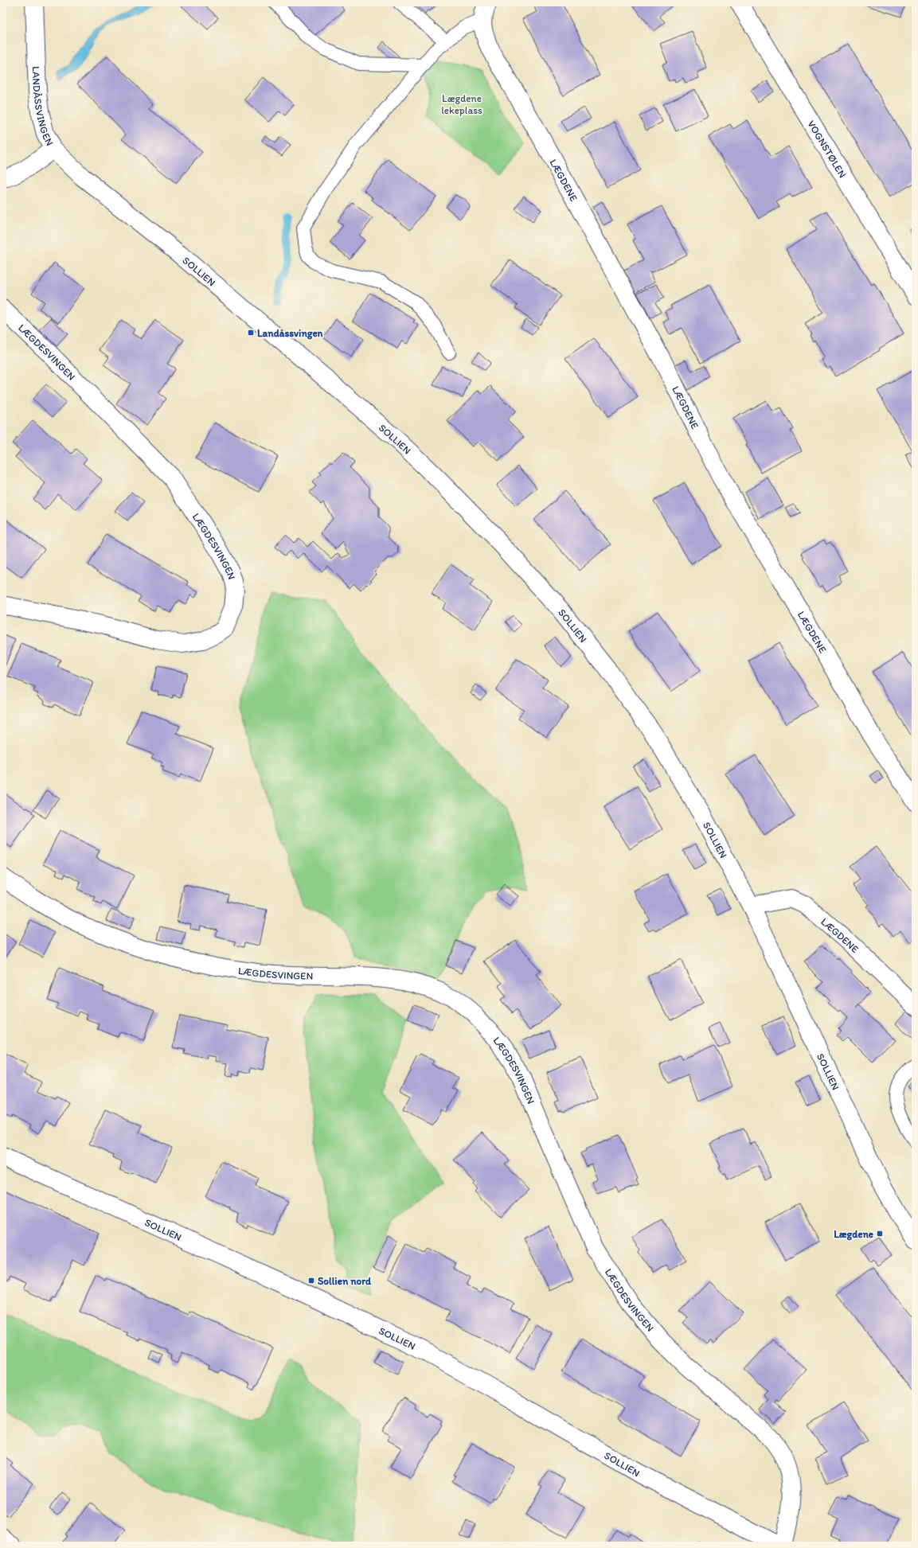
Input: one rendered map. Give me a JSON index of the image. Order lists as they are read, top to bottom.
{
  "streets": {
    "street": [
      "LANDÅSSVINGEN",
      "VOGNSTØLEN",
      "LÆGDENE",
      "SOLLIEN",
      "LÆGDESVINGEN"
    ]
  },
  "crossings": [
    ["LANDÅSSVINGEN", "SOLLIEN"],
    ["LÆGDENE", "SOLLIEN"]
  ],
  "parks": ["Lægdene lekeplass"],
  "places": {
    "transit": ["Landåssvingen", "Lægdene", "Sollien nord"]
  }
}
